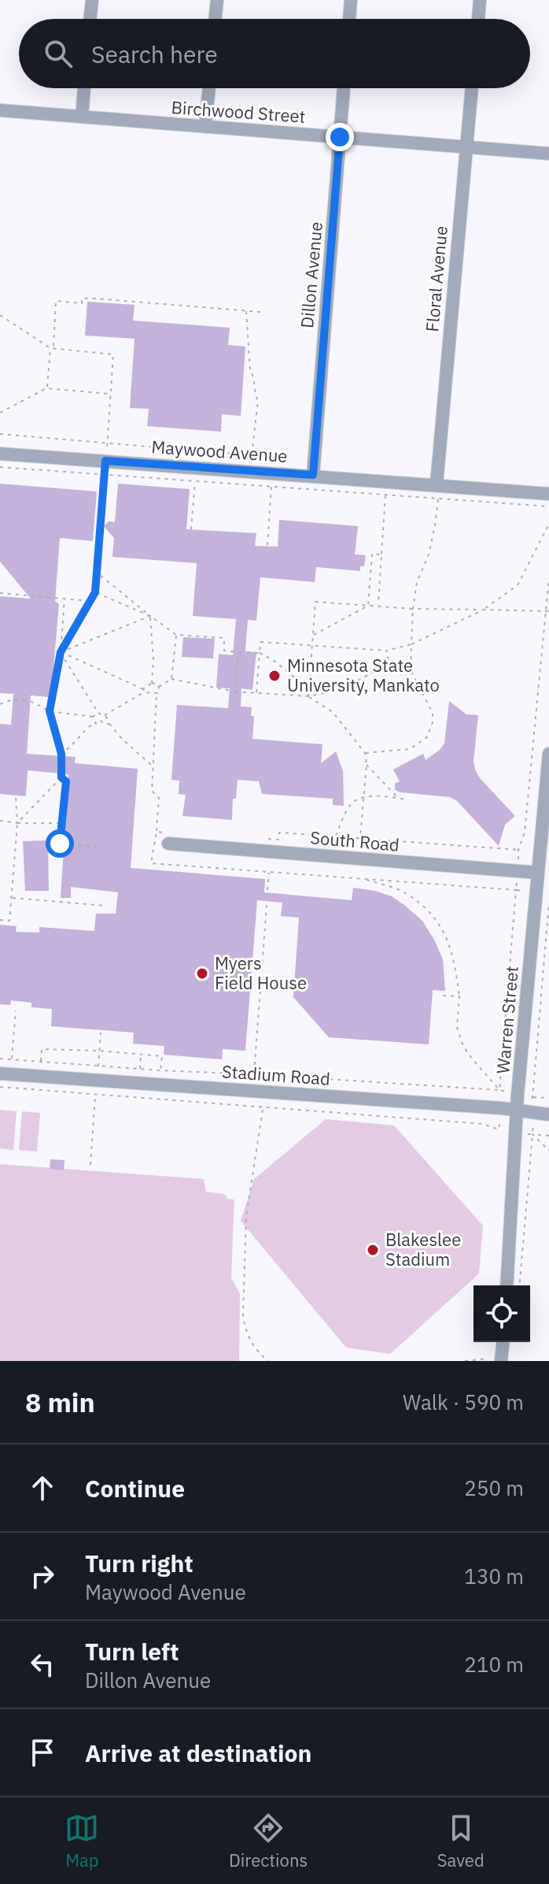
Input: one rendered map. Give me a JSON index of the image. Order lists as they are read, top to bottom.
{
  "streets": {
    "street": [
      "Birchwood Street",
      "Dillon Avenue",
      "Floral Avenue",
      "Maywood Avenue",
      "South Road",
      "Warren Street",
      "Stadium Road"
    ]
  },
  "crossings": [
    ["Birchwood Street", "Dillon Avenue"],
    ["Birchwood Street", "Floral Avenue"],
    ["Dillon Avenue", "Maywood Avenue"],
    ["Floral Avenue", "Maywood Avenue"],
    ["South Road", "Warren Street"],
    ["Warren Street", "Stadium Road"]
  ],
  "places": ["Minnesota State University, Mankato", "Myers Field House", "Blakeslee Stadium"],
  "page": {
    "search": "Search here",
    "heading": ["8 min", "Walk · 590 m"],
    "list": [
      ["Continue", "250 m"],
      ["Turn right", "Maywood Avenue", "130 m"],
      ["Turn left", "Dillon Avenue", "210 m"],
      "Arrive at destination"
    ],
    "nav": ["Map", "Directions", "Saved"]
  }
}
